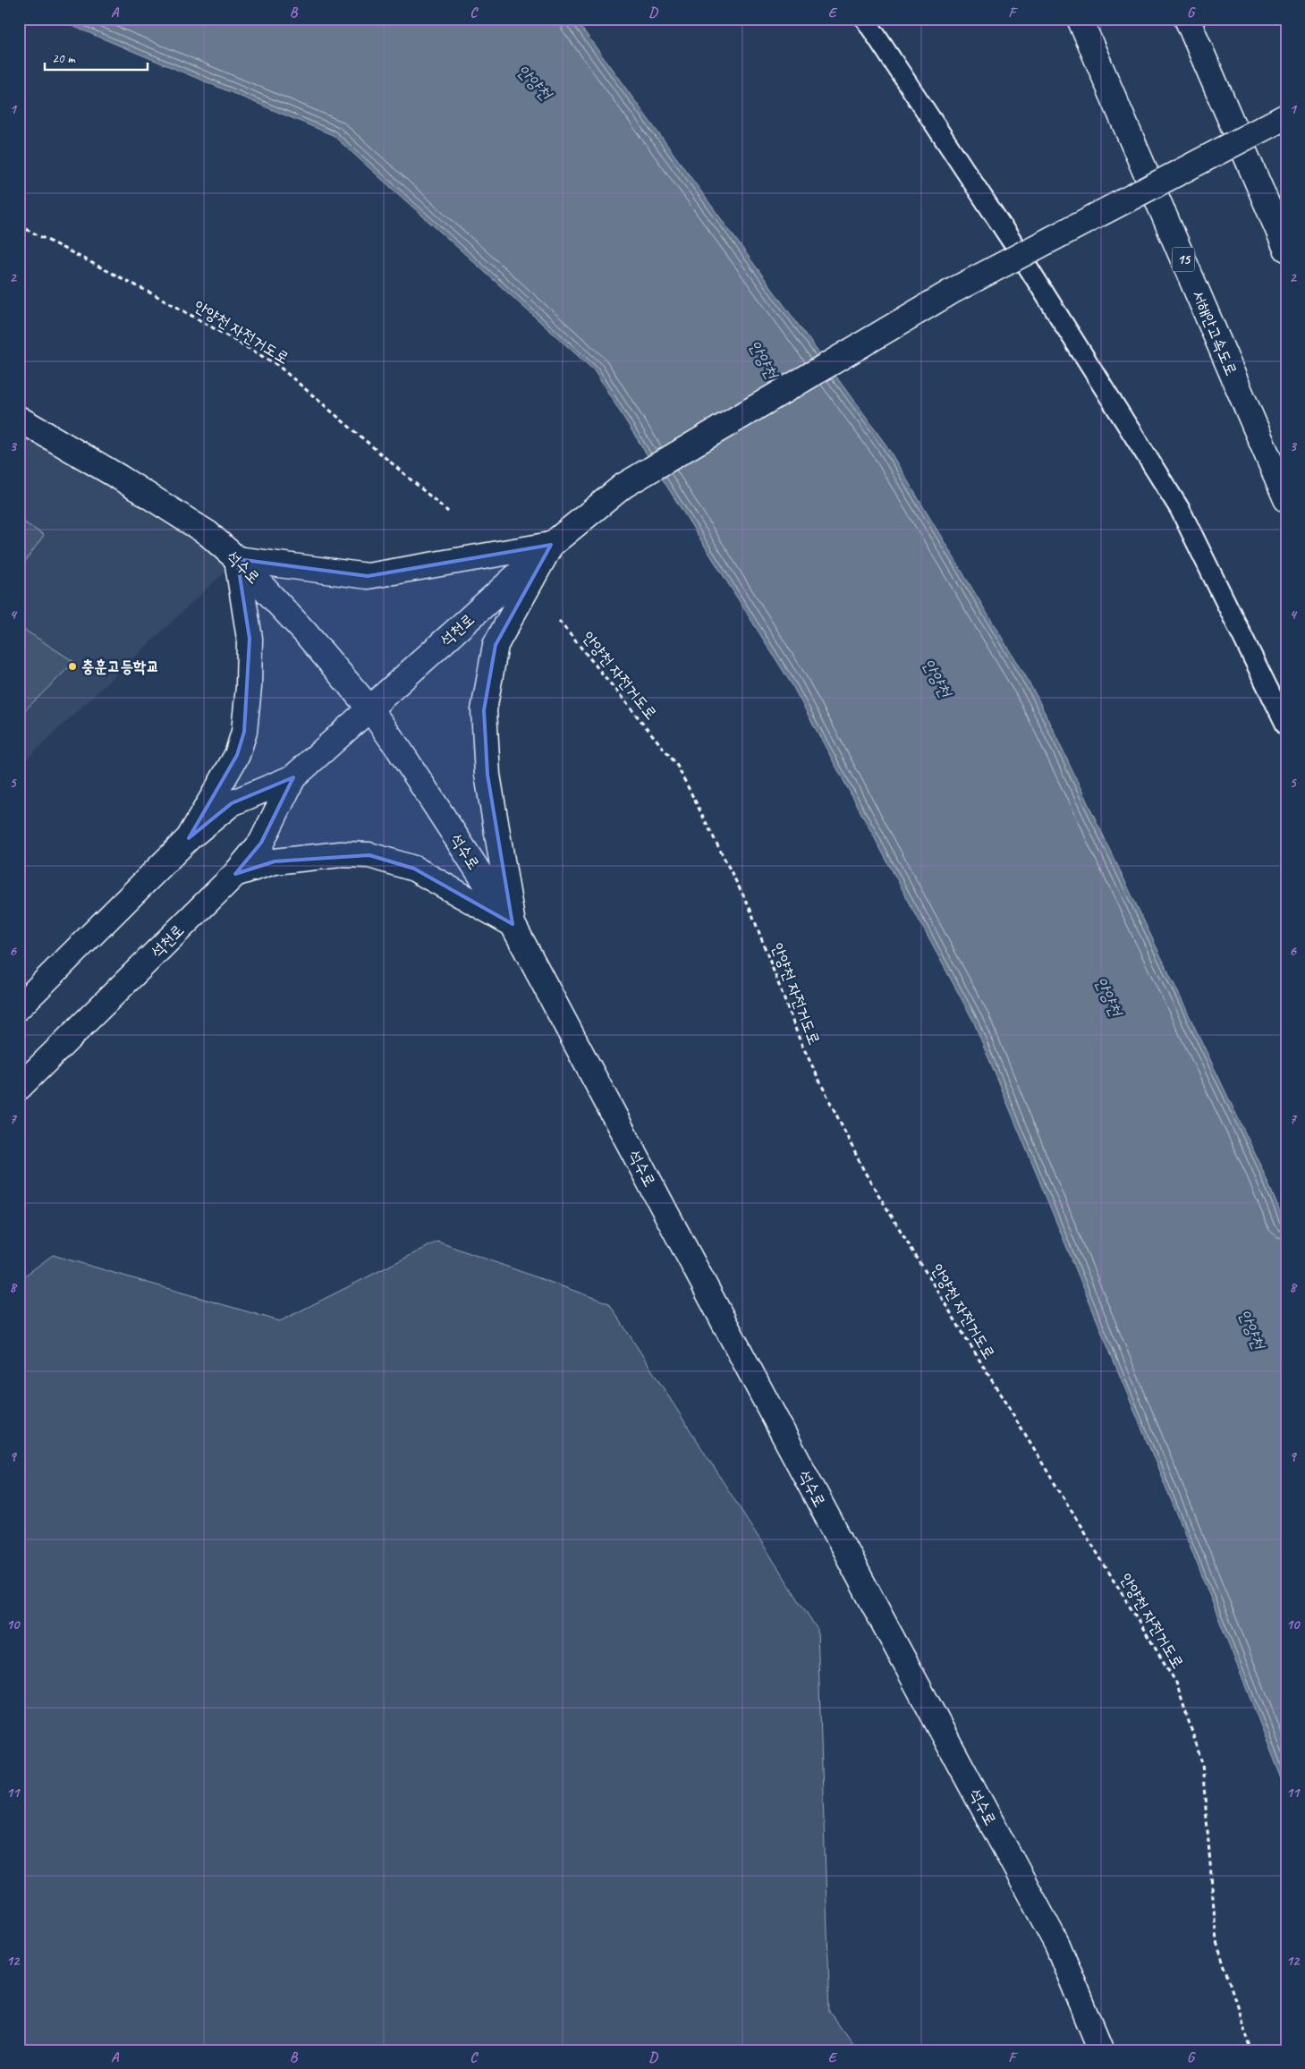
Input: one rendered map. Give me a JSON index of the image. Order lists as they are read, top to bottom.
{
  "streets": {
    "main road": [
      "15",
      "서해안고속도로",
      "석수로",
      "석천로"
    ],
    "path": ["안양천 자전거도로"]
  },
  "crossings": [
    ["석수로", "석천로"]
  ],
  "water": ["안양천"],
  "places": ["충훈고등학교"],
  "scale_bar": "20 m",
  "grid": {
    "columns": [
      "A",
      "B",
      "C",
      "D",
      "E",
      "F",
      "G"
    ],
    "rows": [
      "1",
      "2",
      "3",
      "4",
      "5",
      "6",
      "7",
      "8",
      "9",
      "10",
      "11",
      "12"
    ]
  }
}
